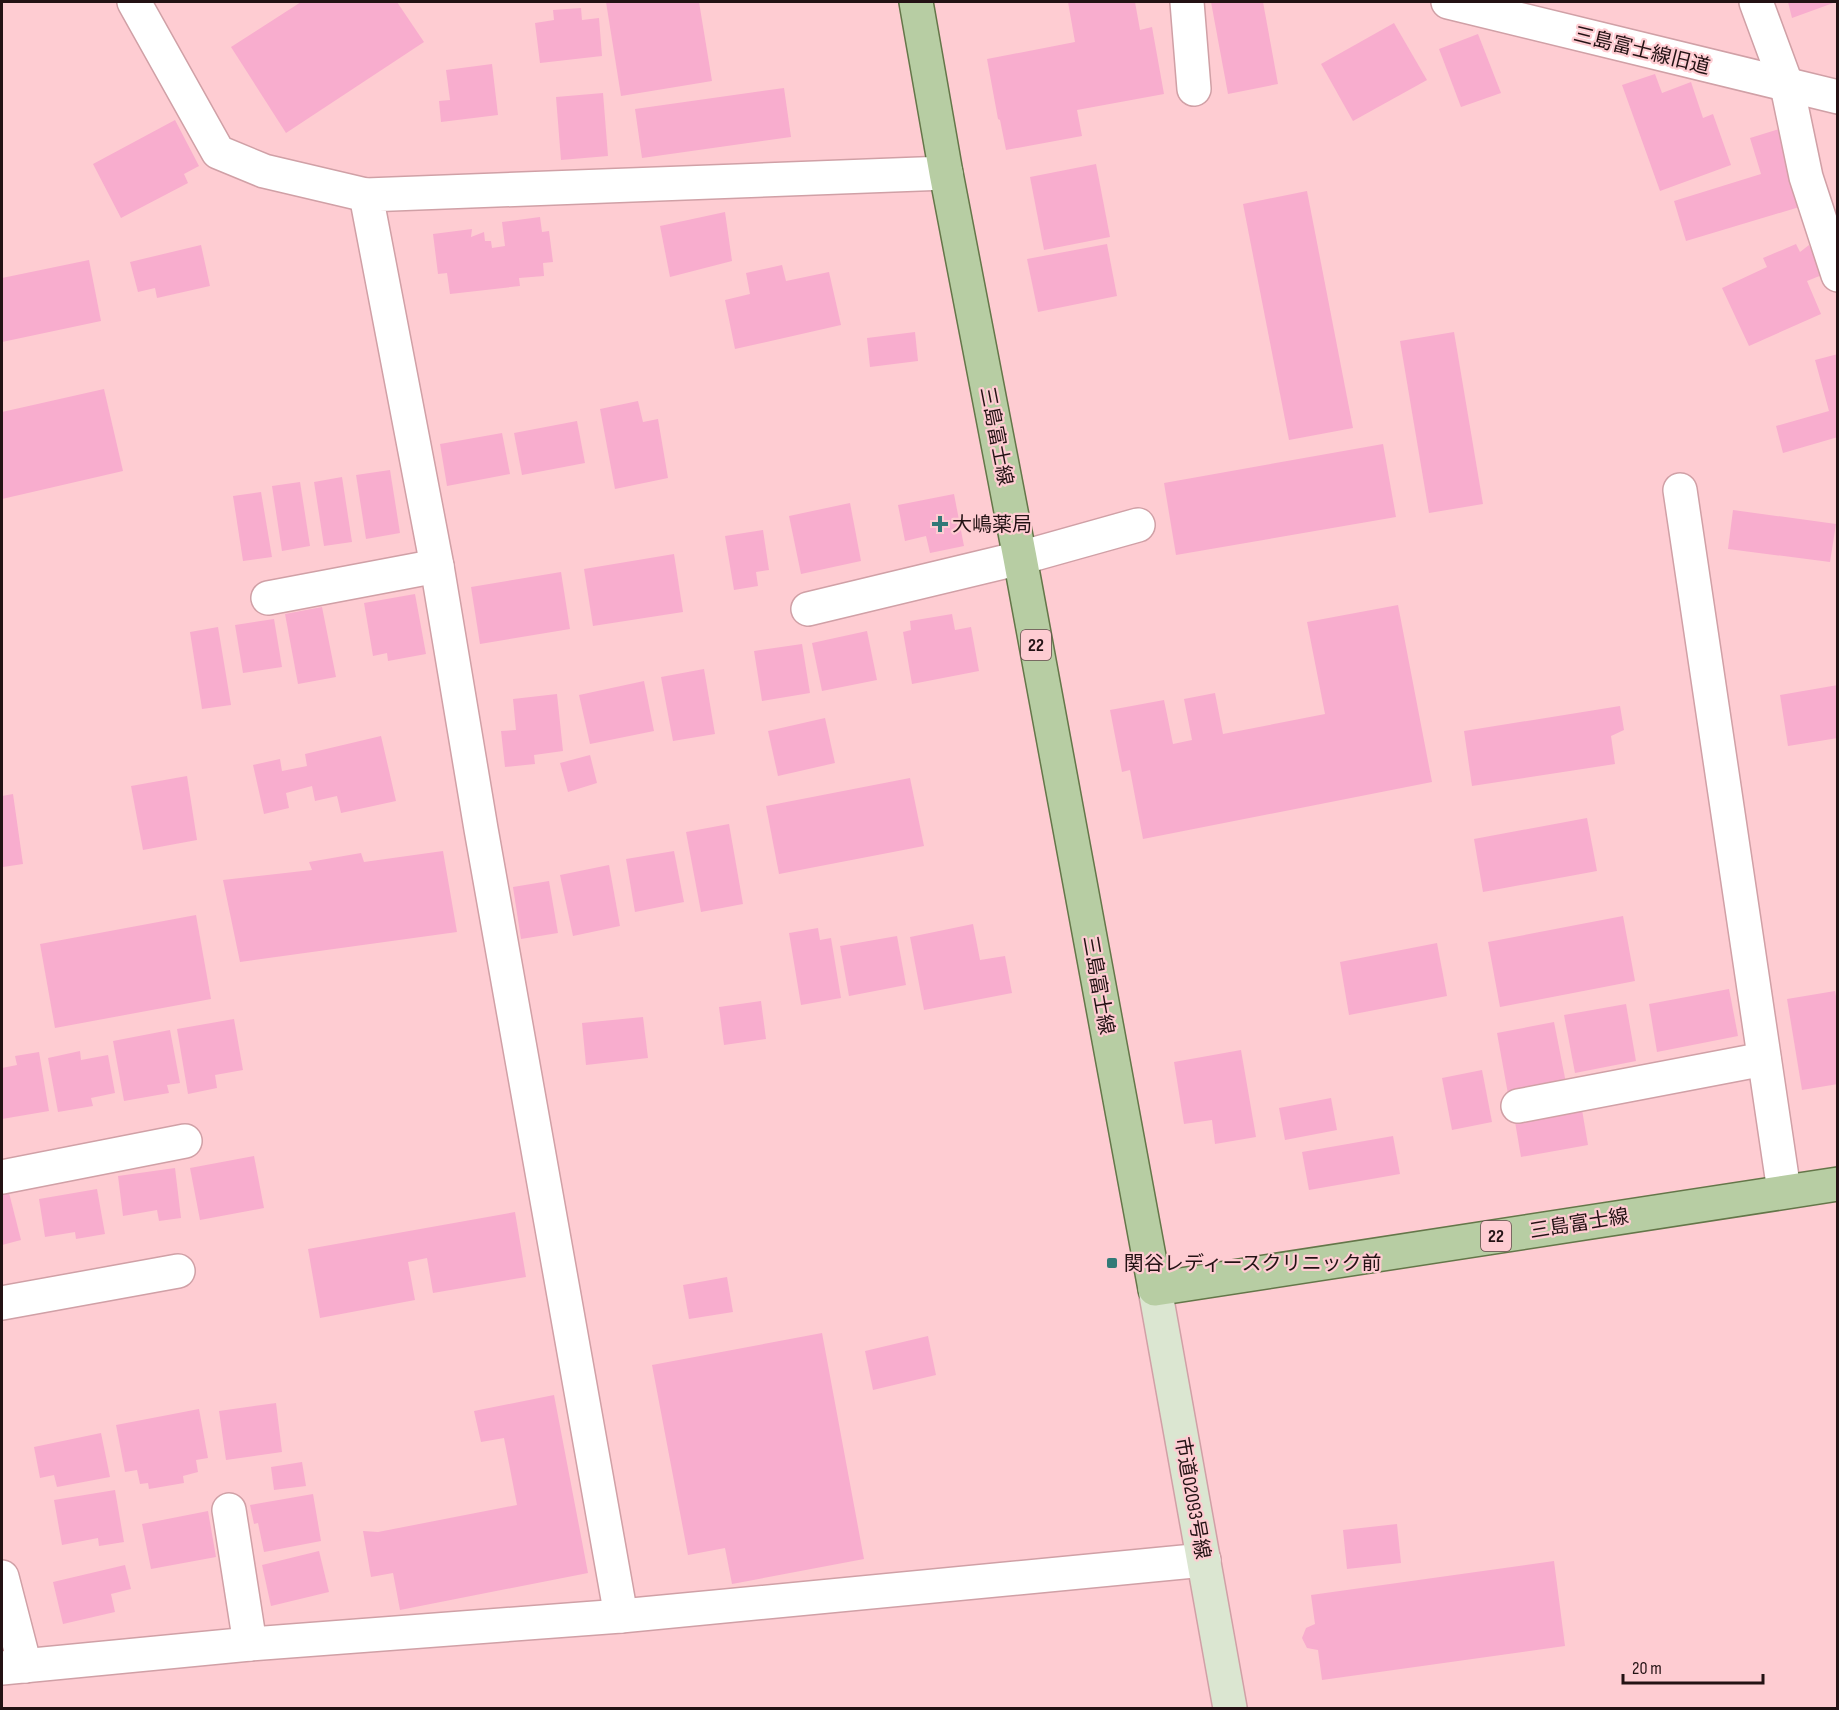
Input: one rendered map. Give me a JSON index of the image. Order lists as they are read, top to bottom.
{
  "streets": {
    "main road": ["三島富士線", "22"],
    "street": ["三島富士線旧道", "市道02093号線"]
  },
  "crossings": [
    ["三島富士線", "市道02093号線"]
  ],
  "places": {
    "health": ["大嶋薬局"],
    "transit": ["関谷レディースクリニック前"]
  },
  "scale_bar": "20 m"
}
